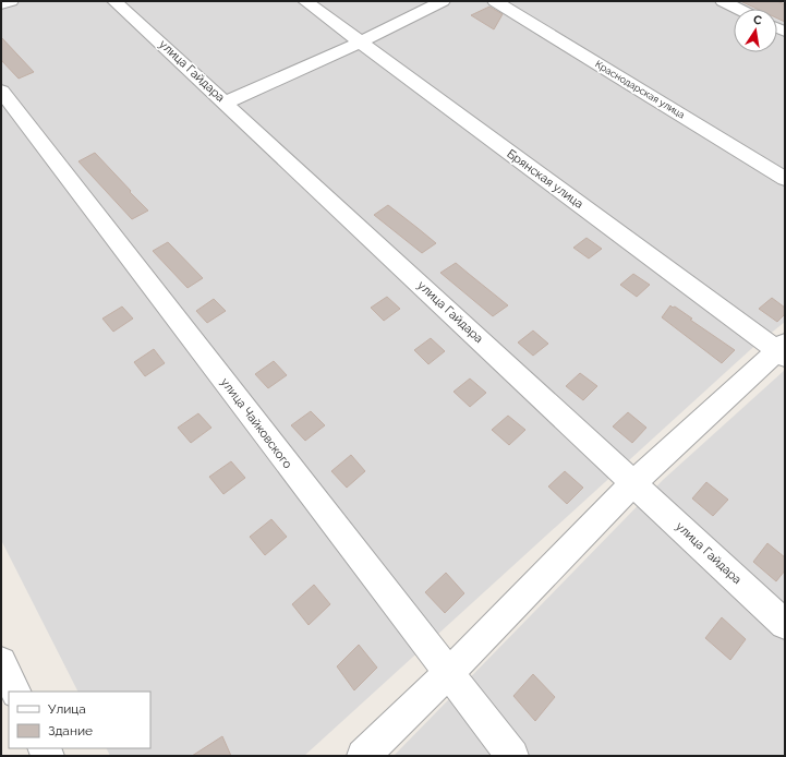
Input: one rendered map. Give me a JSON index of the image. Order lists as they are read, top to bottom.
{
  "streets": {
    "street": [
      "улица Гайдара",
      "Краснодарская улица",
      "Брянская улица",
      "улица Чайковского"
    ]
  },
  "legend": ["Улица", "Здание"],
  "north": "top"
}
